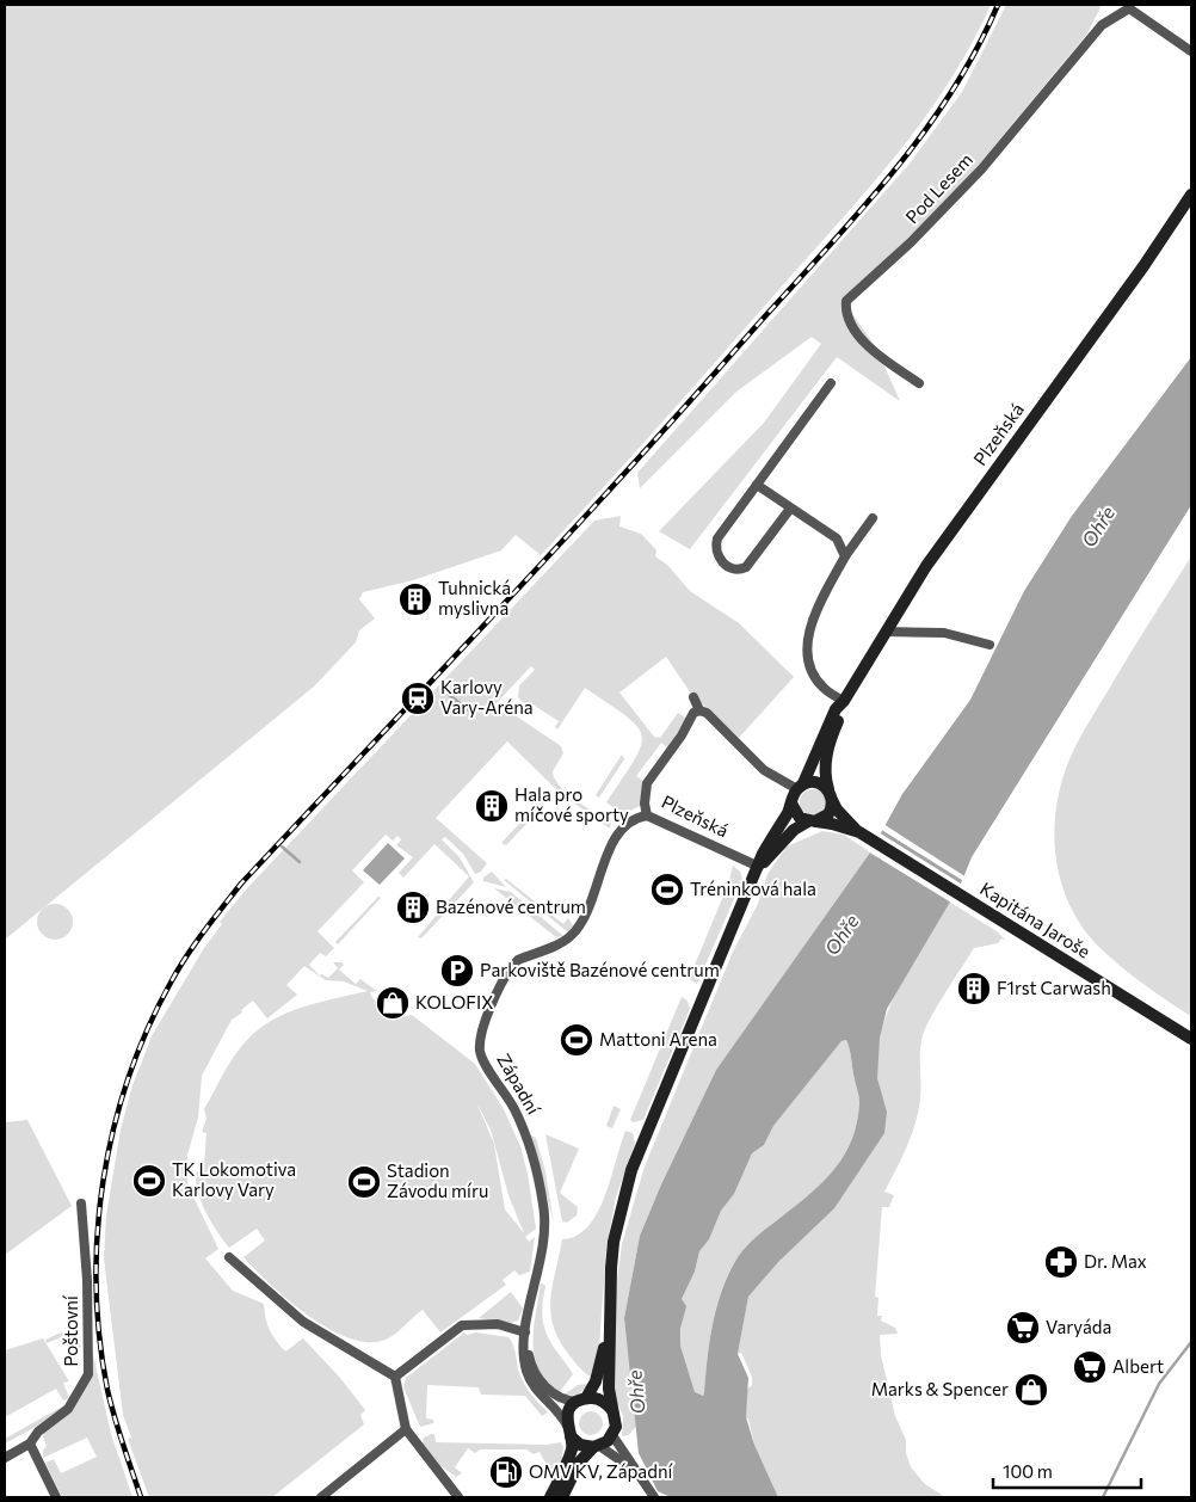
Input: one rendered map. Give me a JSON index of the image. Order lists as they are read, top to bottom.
{
  "streets": {
    "street": [
      "Pod Lesem",
      "Plzeňská",
      "Kapitána Jaroše",
      "Západní",
      "Poštovní"
    ]
  },
  "crossings": [
    ["Plzeňská", "Kapitána Jaroše"],
    ["Plzeňská", "Západní"]
  ],
  "water": ["Ohře"],
  "places": {
    "building": [
      "Tuhnická myslivna",
      "Hala pro míčové sporty",
      "Bazénové centrum",
      "F1rst Carwash"
    ],
    "station": ["Karlovy Vary-Aréna"],
    "sports": [
      "Tréninková hala",
      "Mattoni Arena",
      "TK Lokomotiva Karlovy Vary",
      "Stadion Závodu míru"
    ],
    "parking": ["Parkoviště Bazénové centrum"],
    "shop": ["KOLOFIX", "Marks & Spencer"],
    "pharmacy": ["Dr. Max"],
    "supermarket": ["Varyáda", "Albert"],
    "fuel station": ["OMV KV, Západní"]
  },
  "scale_bar": "100 m"
}
